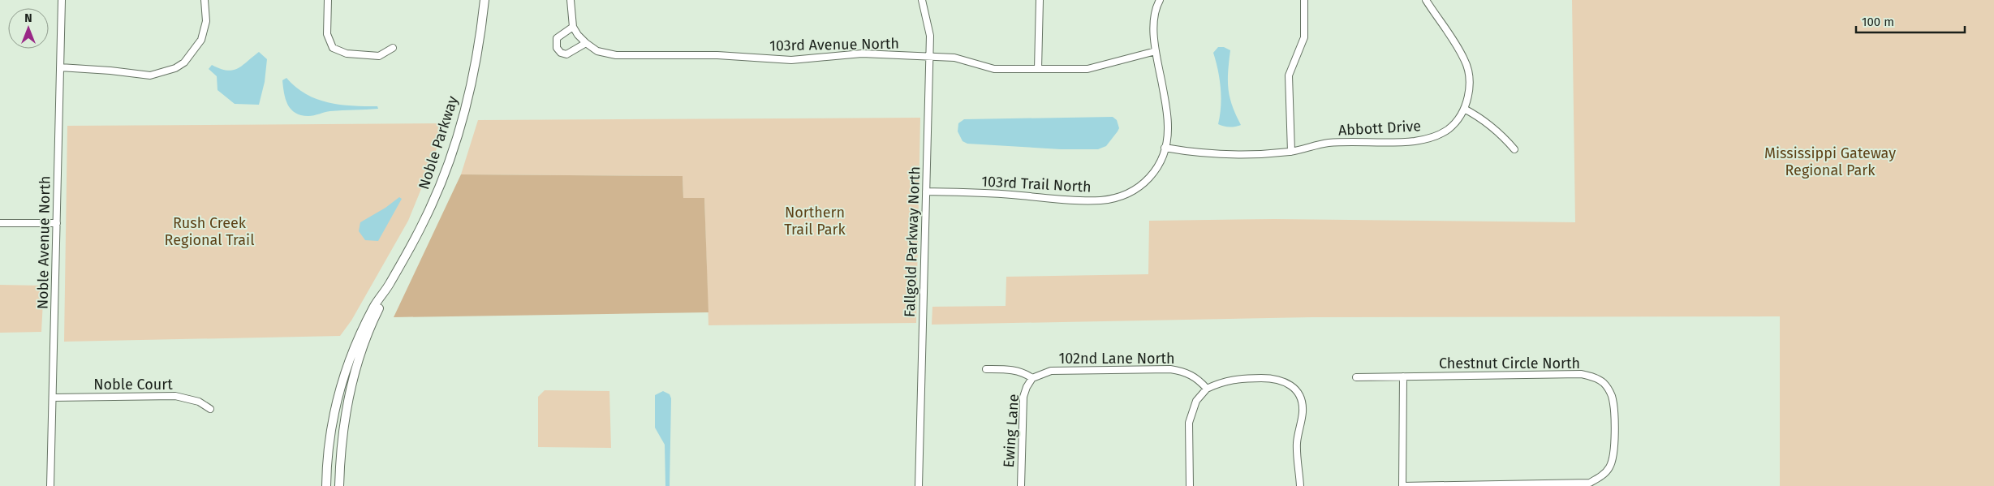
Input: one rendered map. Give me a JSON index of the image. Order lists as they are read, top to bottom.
{
  "streets": {
    "main road": ["Noble Parkway"],
    "street": [
      "103rd Avenue North",
      "Abbott Drive",
      "103rd Trail North",
      "Fallgold Parkway North",
      "Noble Avenue North",
      "102nd Lane North",
      "Chestnut Circle North",
      "Noble Court",
      "Ewing Lane"
    ]
  },
  "crossings": [
    ["103rd Avenue North", "103rd Trail North"],
    ["103rd Avenue North", "Fallgold Parkway North"],
    ["Abbott Drive", "103rd Trail North"],
    ["103rd Trail North", "Fallgold Parkway North"],
    ["Noble Avenue North", "Noble Court"],
    ["102nd Lane North", "Ewing Lane"]
  ],
  "parks": ["Mississippi Gateway Regional Park", "Northern Trail Park", "Rush Creek Regional Trail"],
  "scale_bar": "100 m",
  "north": "top"
}
